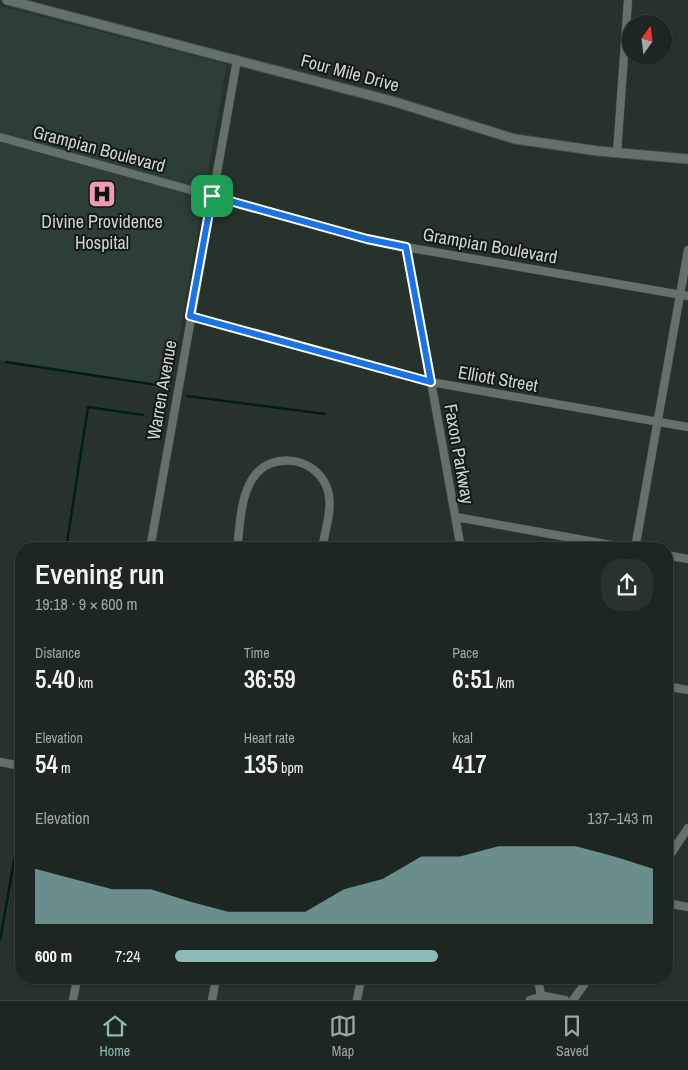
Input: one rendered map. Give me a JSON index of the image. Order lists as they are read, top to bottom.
{
  "streets": {
    "street": [
      "Four Mile Drive",
      "Grampian Boulevard",
      "Elliott Street",
      "Warren Avenue",
      "Faxon Parkway"
    ]
  },
  "crossings": [
    ["Four Mile Drive", "Warren Avenue"],
    ["Grampian Boulevard", "Warren Avenue"],
    ["Grampian Boulevard", "Faxon Parkway"],
    ["Elliott Street", "Warren Avenue"],
    ["Elliott Street", "Faxon Parkway"]
  ],
  "places": {
    "hospital": ["Divine Providence Hospital"]
  },
  "north": "top",
  "page": {
    "heading": ["Evening run", "19:18 · 9 × 600 m"],
    "stats": [
      ["Distance", "5.40 km"],
      ["Time", "36:59"],
      ["Pace", "6:51 /km"],
      ["Elevation", "54 m"],
      ["Heart rate", "135 bpm"],
      ["kcal", "417"]
    ],
    "chart": ["Elevation", "137–143 m"],
    "list": [
      {
        "name": "600 m",
        "note": "7:24"
      }
    ],
    "tabs": ["Home", "Map", "Saved"]
  }
}
